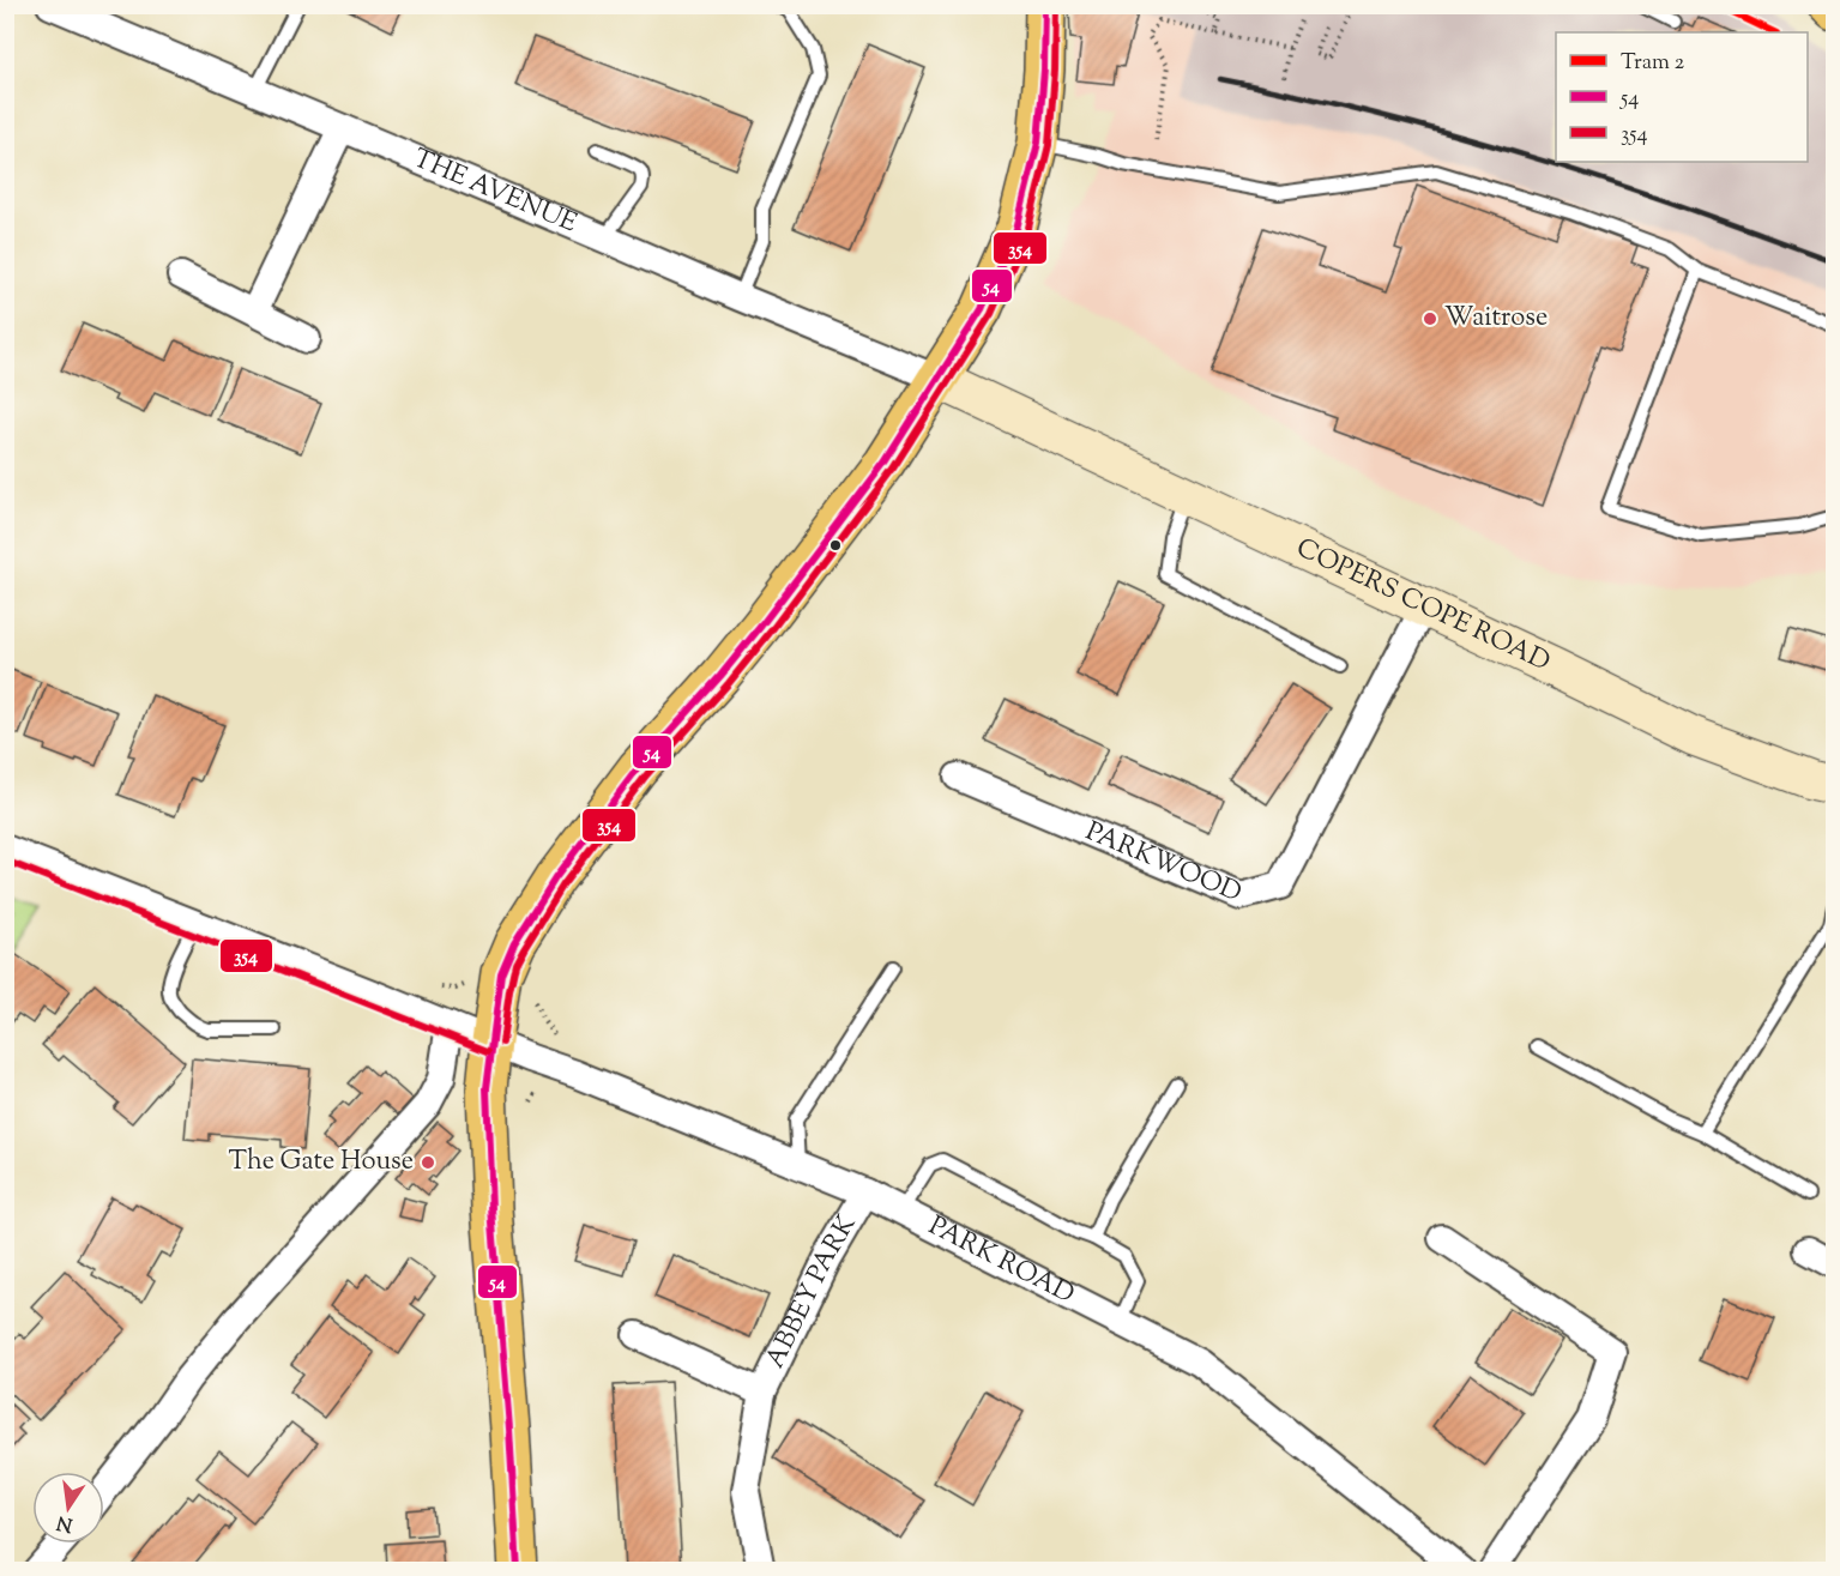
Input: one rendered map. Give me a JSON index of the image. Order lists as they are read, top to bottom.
{
  "streets": {
    "street": [
      "THE AVENUE",
      "COPERS COPE ROAD",
      "PARKWOOD",
      "PARK ROAD",
      "ABBEY PARK"
    ]
  },
  "crossings": [
    ["THE AVENUE", "COPERS COPE ROAD"],
    ["COPERS COPE ROAD", "PARKWOOD"],
    ["PARK ROAD", "ABBEY PARK"]
  ],
  "places": ["Waitrose", "The Gate House"],
  "lines": ["tram line 2", "transit line 54", "transit line 354"],
  "legend": ["Tram 2", "54", "354"],
  "north": "bottom"
}
